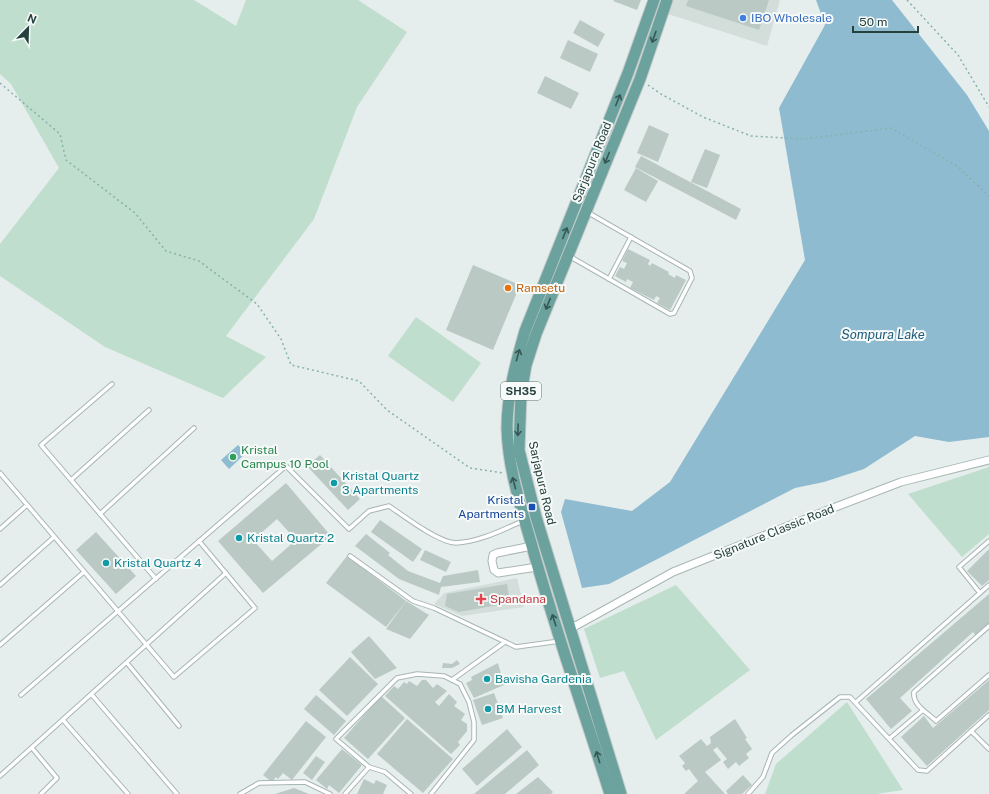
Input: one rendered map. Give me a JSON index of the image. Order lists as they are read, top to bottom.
{
  "streets": {
    "main road": ["Sarjapura Road", "SH35"],
    "street": ["Signature Classic Road"]
  },
  "crossings": [
    ["Sarjapura Road", "Signature Classic Road"]
  ],
  "water": ["Sompura Lake"],
  "places": {
    "other": [
      "IBO Wholesale",
      "Ramsetu",
      "Kristal Campus 10 Pool",
      "Kristal Quartz 3 Apartments",
      "Kristal Quartz 2",
      "Kristal Quartz 4",
      "Bavisha Gardenia",
      "BM Harvest"
    ],
    "transit": ["Kristal Apartments"],
    "health": ["Spandana"]
  },
  "scale_bar": "50 m",
  "north": "top right"
}
